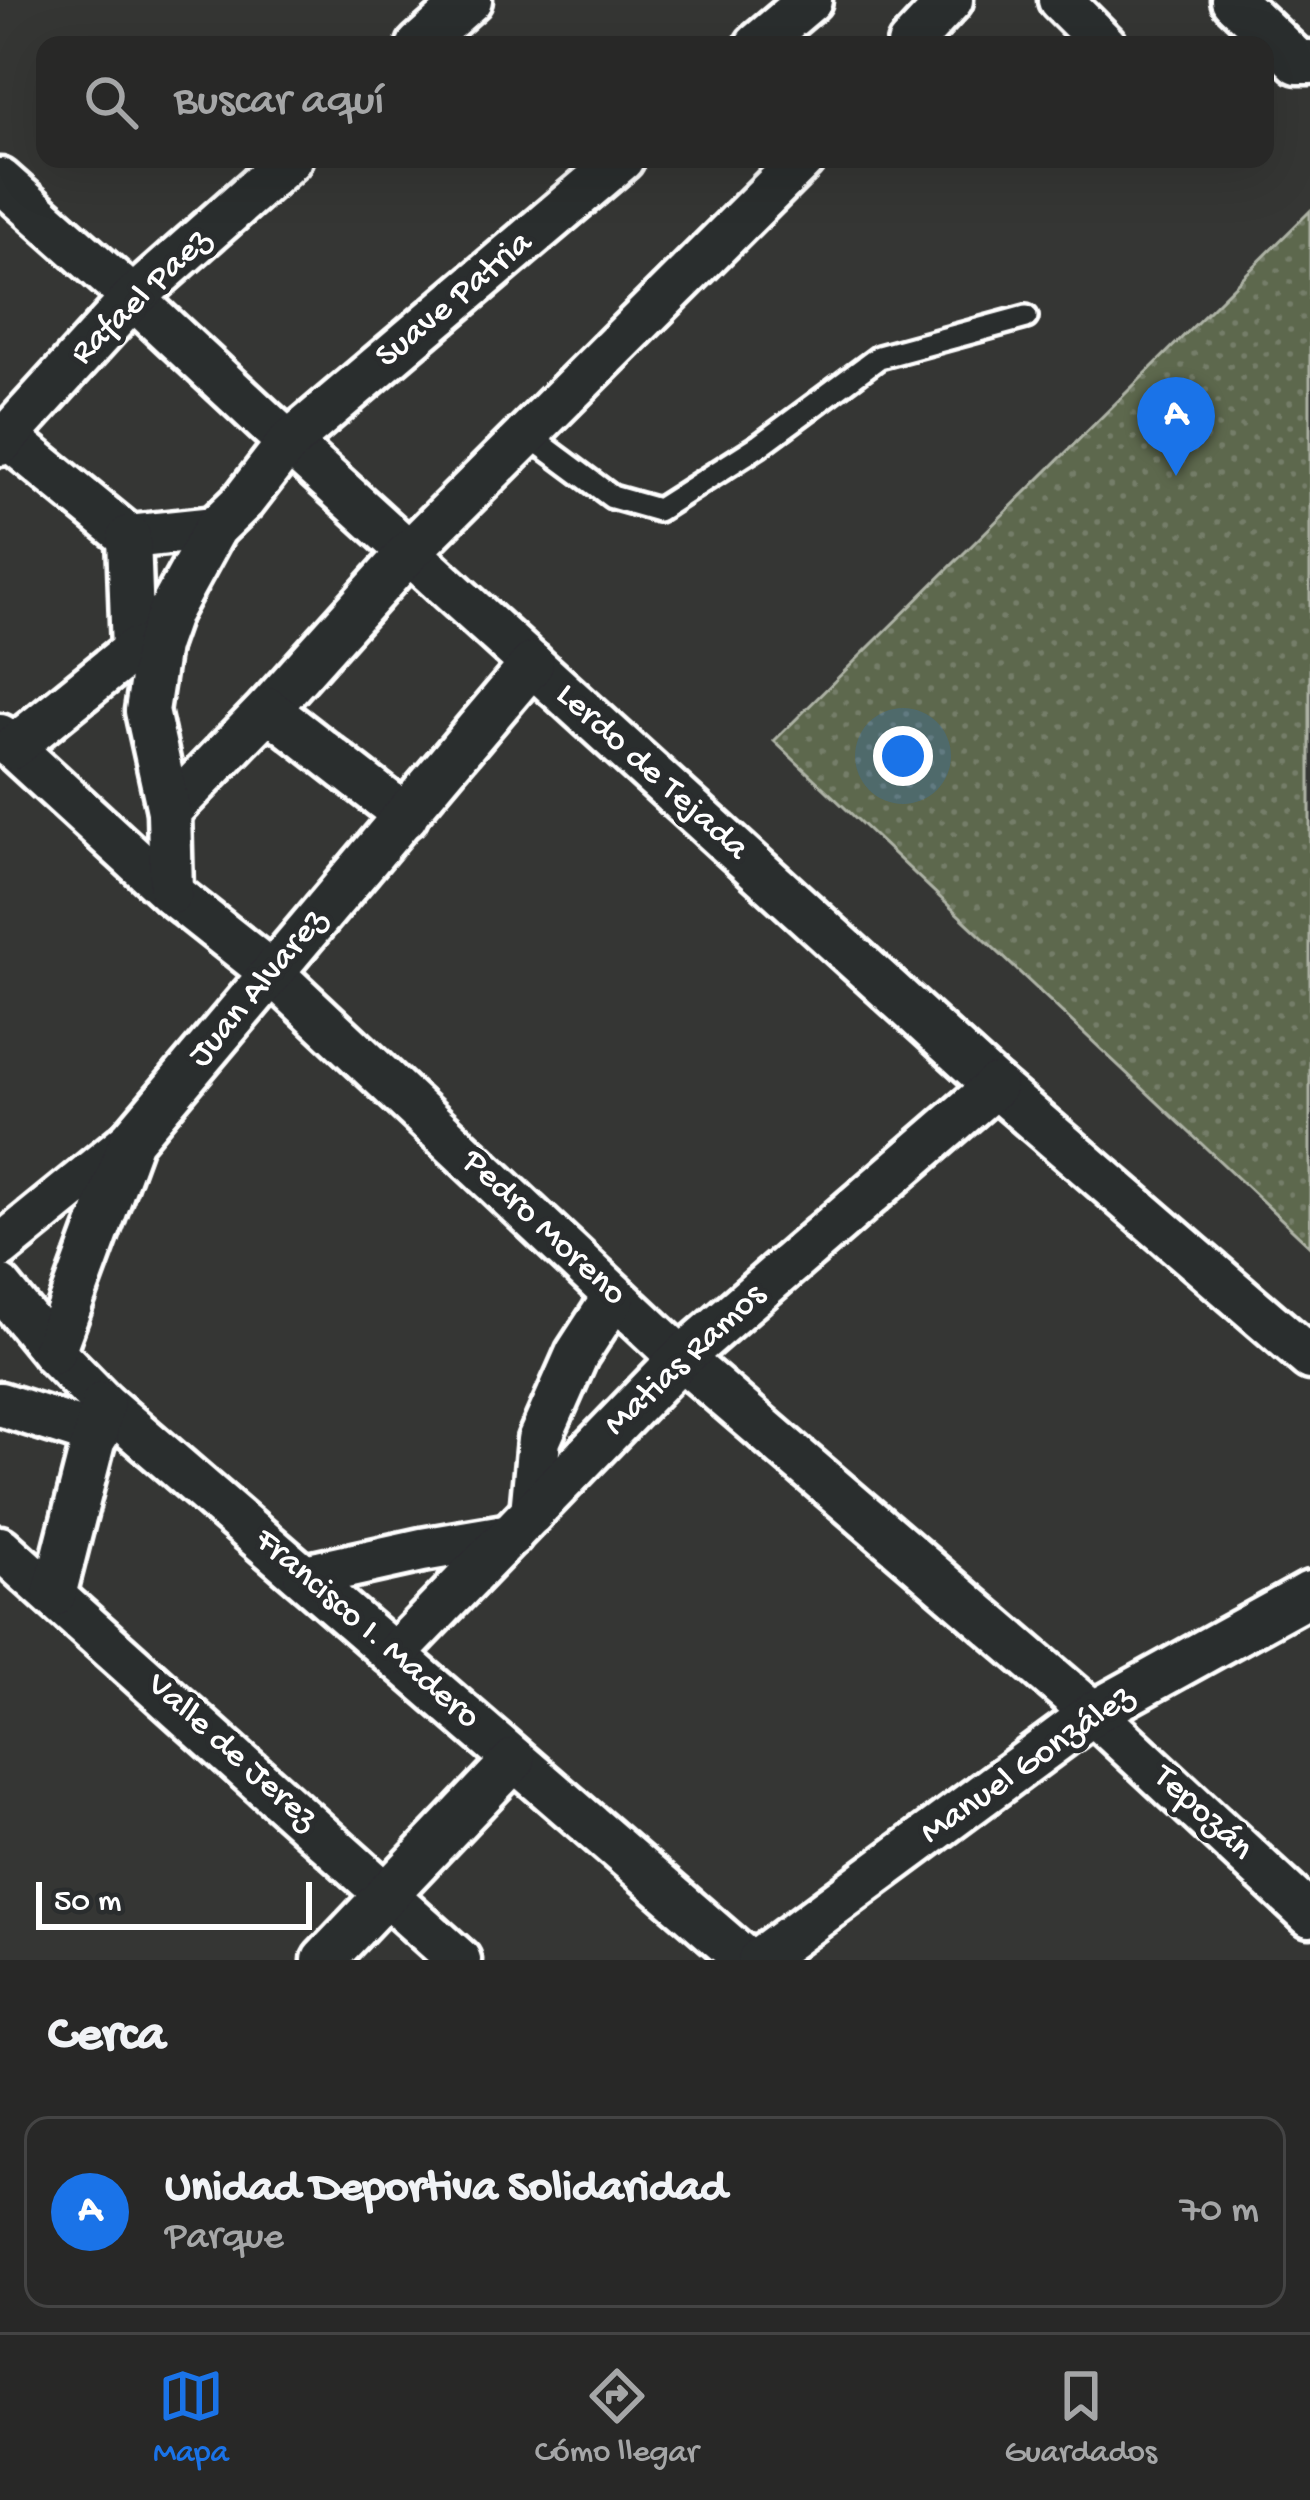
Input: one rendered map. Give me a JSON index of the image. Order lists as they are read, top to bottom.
{
  "streets": {
    "street": [
      "Rafael Paez",
      "Suave Patria",
      "Lerdo de Tejada",
      "Juan Alvarez",
      "Pedro Moreno",
      "Matias Ramos",
      "Francisco I. Madero",
      "Valle de Jerez",
      "Manuel González",
      "Tepozán"
    ]
  },
  "crossings": [
    ["Rafael Paez", "Lerdo de Tejada"],
    ["Suave Patria", "Lerdo de Tejada"],
    ["Lerdo de Tejada", "Juan Alvarez"],
    ["Lerdo de Tejada", "Matias Ramos"],
    ["Juan Alvarez", "Pedro Moreno"],
    ["Juan Alvarez", "Francisco I. Madero"],
    ["Pedro Moreno", "Matias Ramos"],
    ["Pedro Moreno", "Manuel González"],
    ["Pedro Moreno", "Tepozán"],
    ["Matias Ramos", "Francisco I. Madero"],
    ["Manuel González", "Tepozán"]
  ],
  "scale_bar": "50 m",
  "page": {
    "search": "Buscar aquí",
    "pins": "A",
    "scale": "50 m",
    "heading": "Cerca",
    "list": [
      {
        "mark": "A",
        "name": "Unidad Deportiva Solidaridad",
        "note": "Parque",
        "value": "70 m"
      }
    ],
    "nav": ["Mapa", "Cómo llegar", "Guardados"]
  }
}
